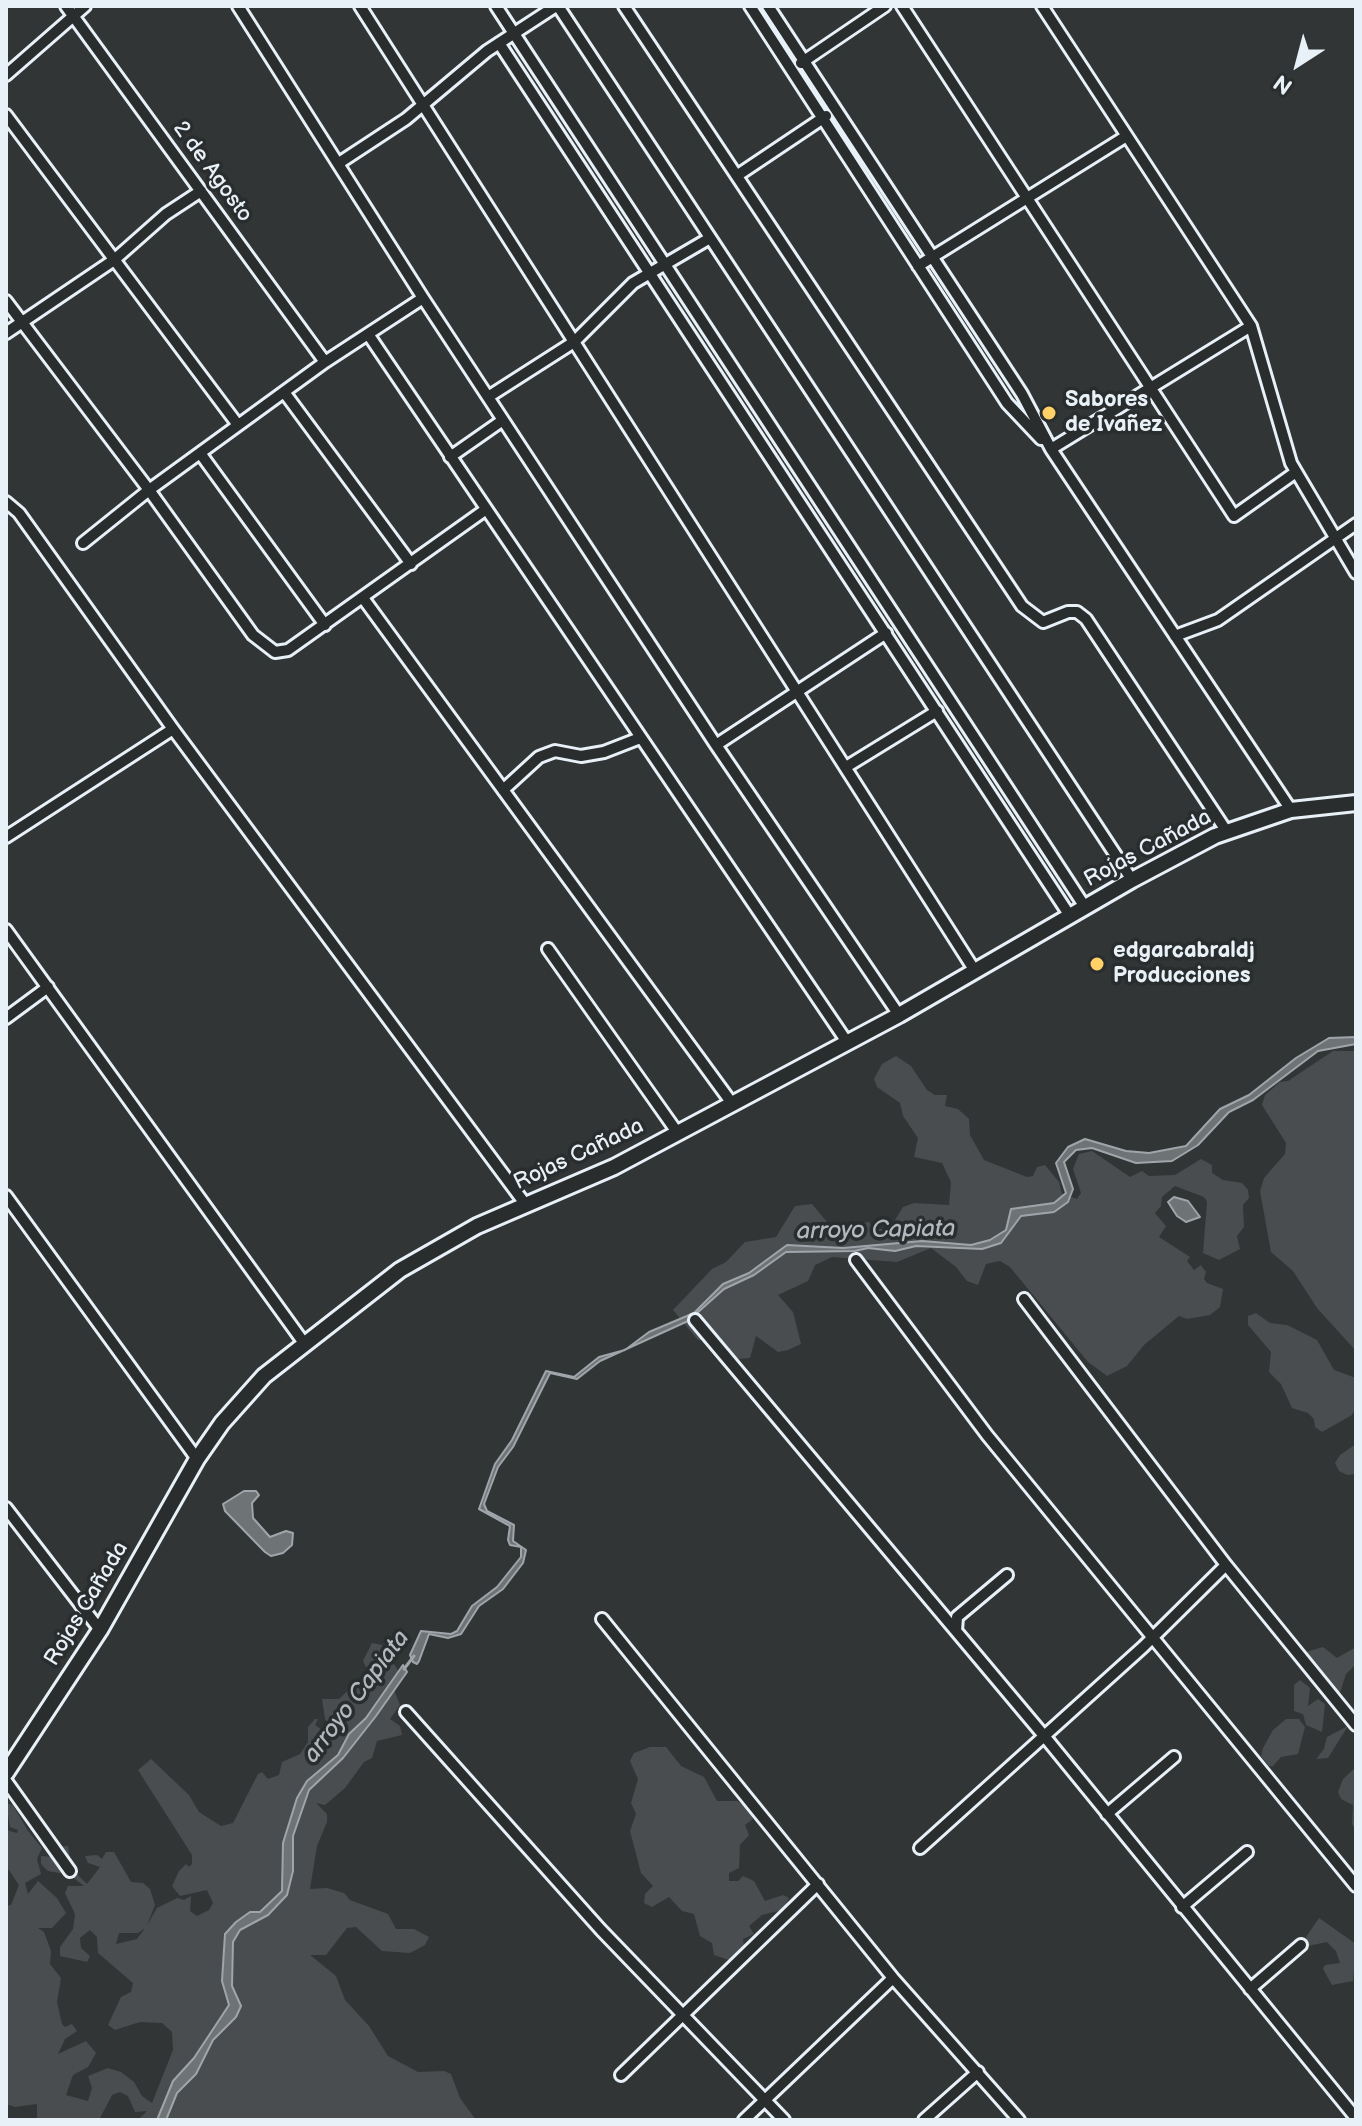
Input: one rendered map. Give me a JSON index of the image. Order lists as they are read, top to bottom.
{
  "streets": {
    "main road": ["Rojas Cañada"],
    "street": ["2 de Agosto"]
  },
  "water": ["arroyo Capiata"],
  "places": ["Sabores de Ivañez", "edgarcabraldj Producciones"],
  "north": "bottom left"
}
